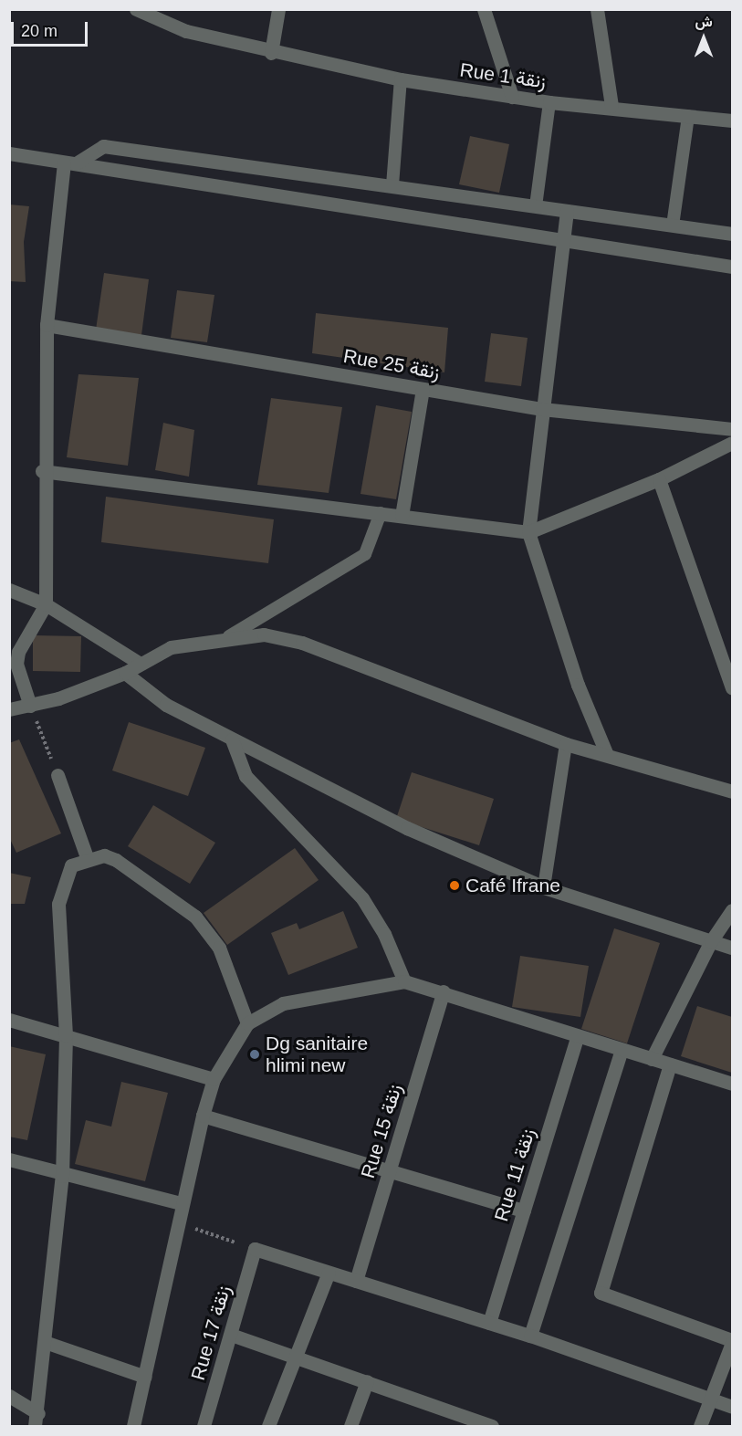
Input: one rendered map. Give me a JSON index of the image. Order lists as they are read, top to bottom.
{
  "streets": {
    "street": [
      "Rue 1 زنقة",
      "Rue 25 زنقة",
      "Rue 15 زنقة",
      "Rue 11 زنقة",
      "Rue 17 زنقة"
    ]
  },
  "places": ["Café Ifrane", "Dg sanitaire hlimi new"],
  "scale_bar": "20 m",
  "north": "top"
}
